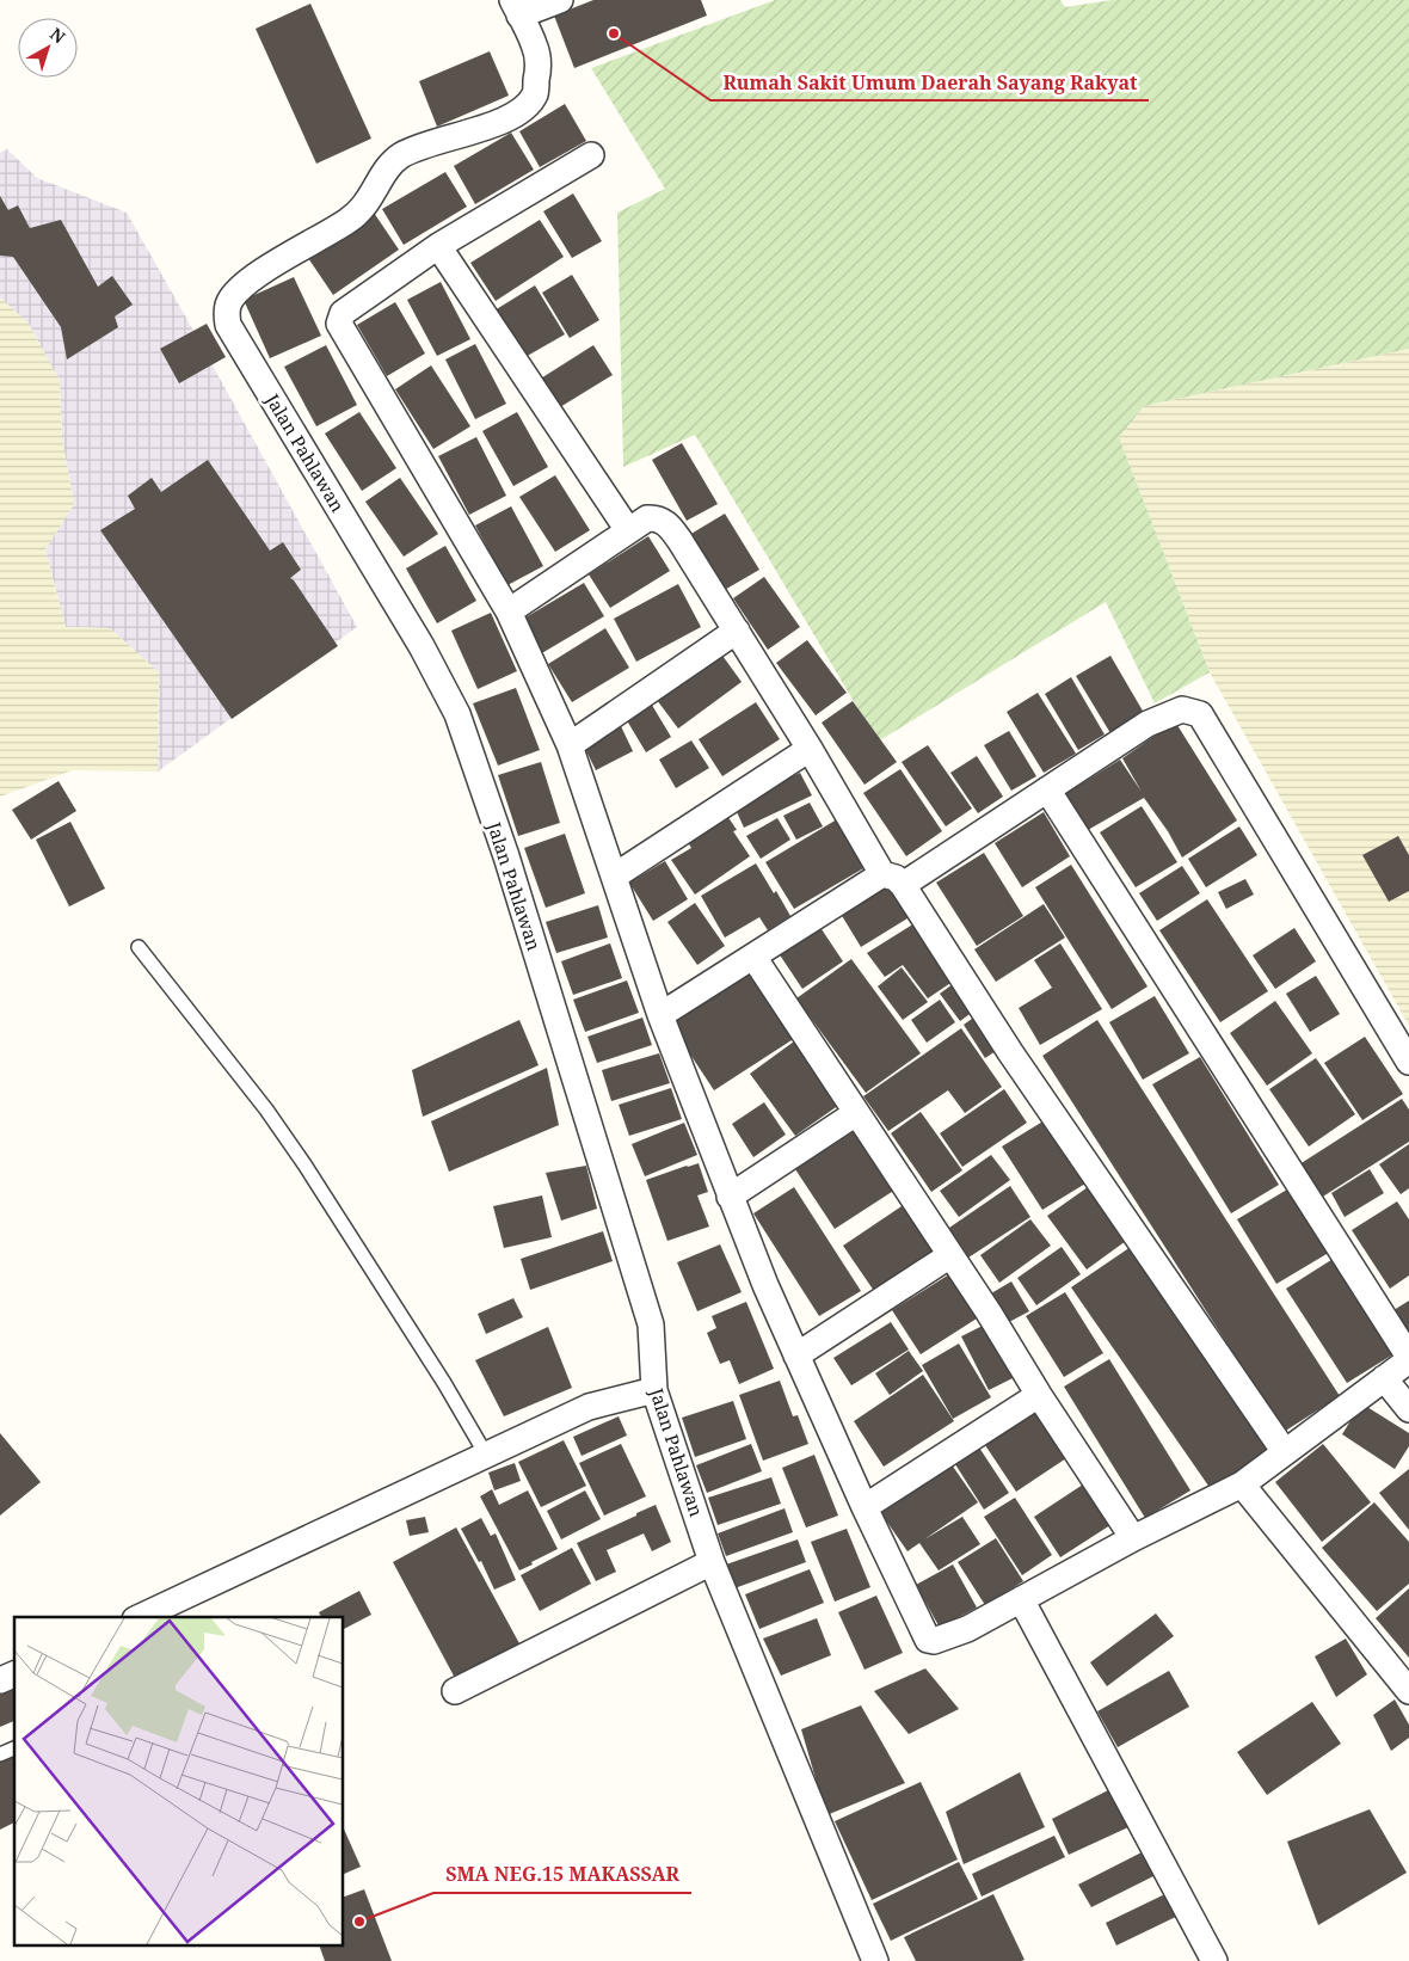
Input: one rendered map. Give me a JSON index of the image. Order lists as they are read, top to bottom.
{
  "streets": {
    "street": ["Jalan Pahlawan"]
  },
  "places": ["Rumah Sakit Umum Daerah Sayang Rakyat", "SMA NEG.15 MAKASSAR"],
  "north": "top right"
}
